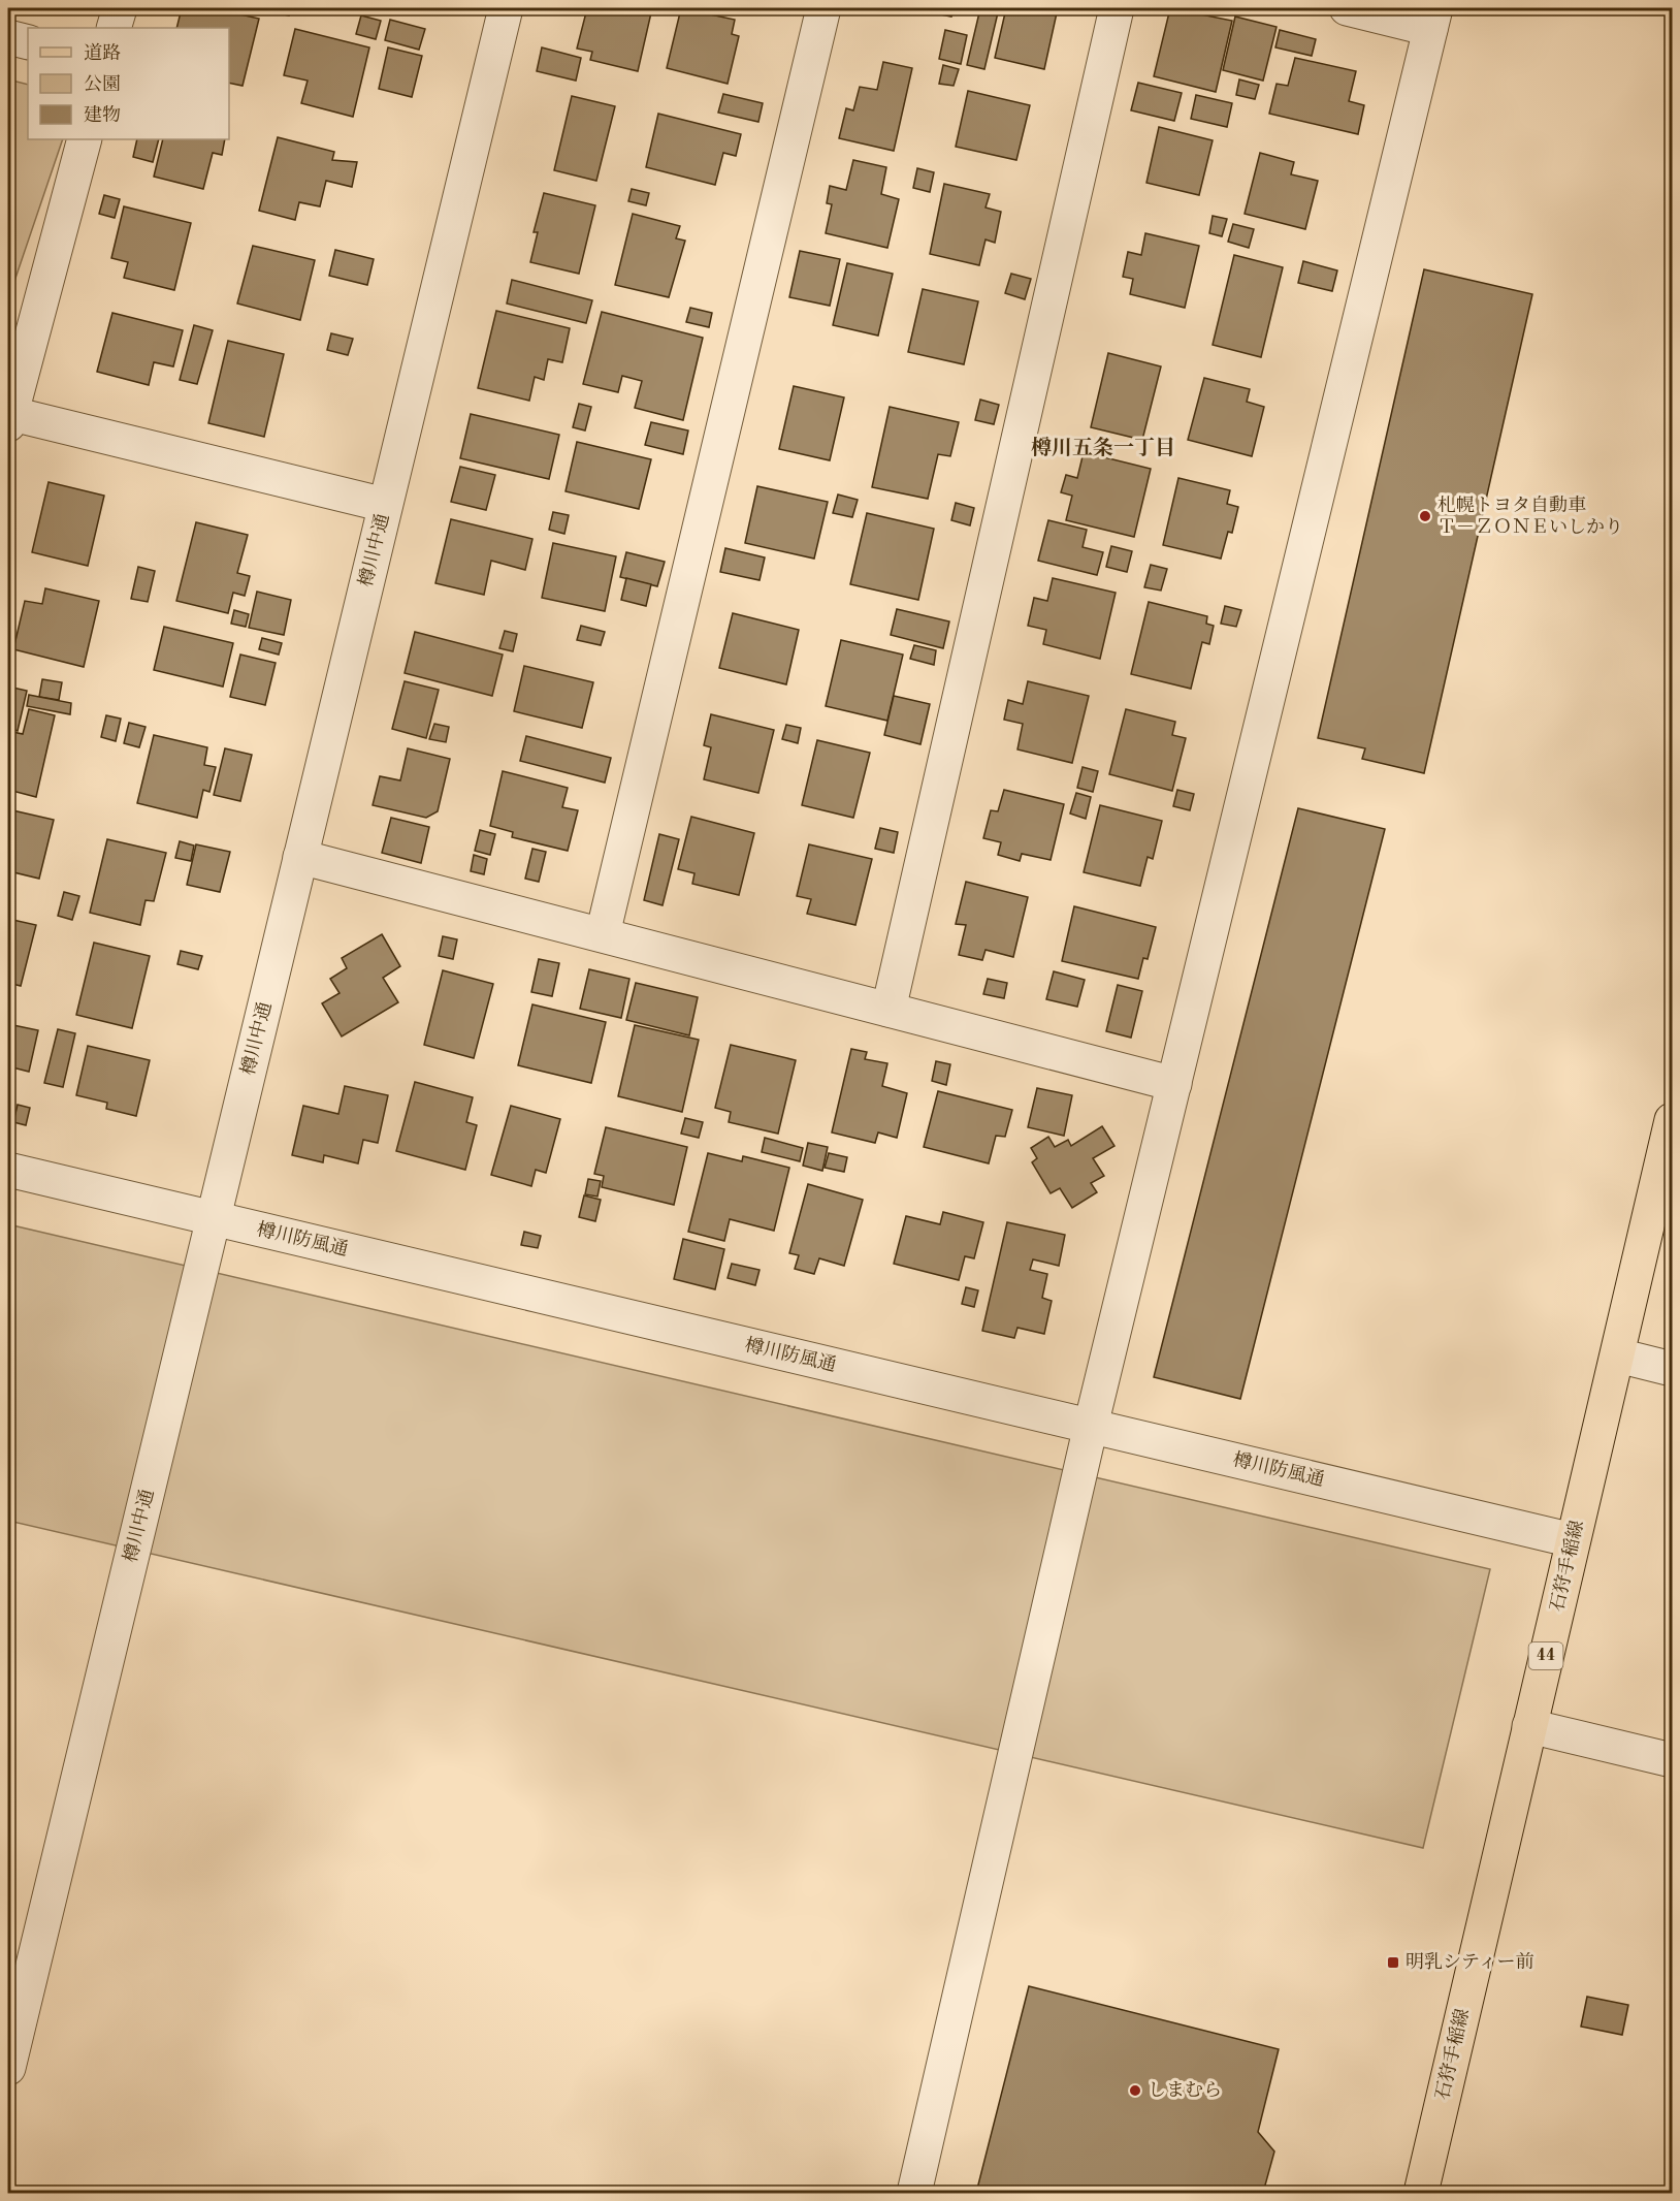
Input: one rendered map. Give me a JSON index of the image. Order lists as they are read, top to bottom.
{
  "streets": {
    "main road": ["石狩手稲線", "44"],
    "street": ["樽川中通", "樽川防風通"]
  },
  "crossings": [
    ["樽川中通", "樽川防風通"],
    ["樽川防風通", "石狩手稲線"]
  ],
  "districts": ["樽川五条一丁目"],
  "places": {
    "other": ["札幌トヨタ自動車 Ｔ－ＺＯＮＥいしかり", "しまむら"],
    "transit": ["明乳シティー前"]
  },
  "legend": ["道路", "公園", "建物"]
}
